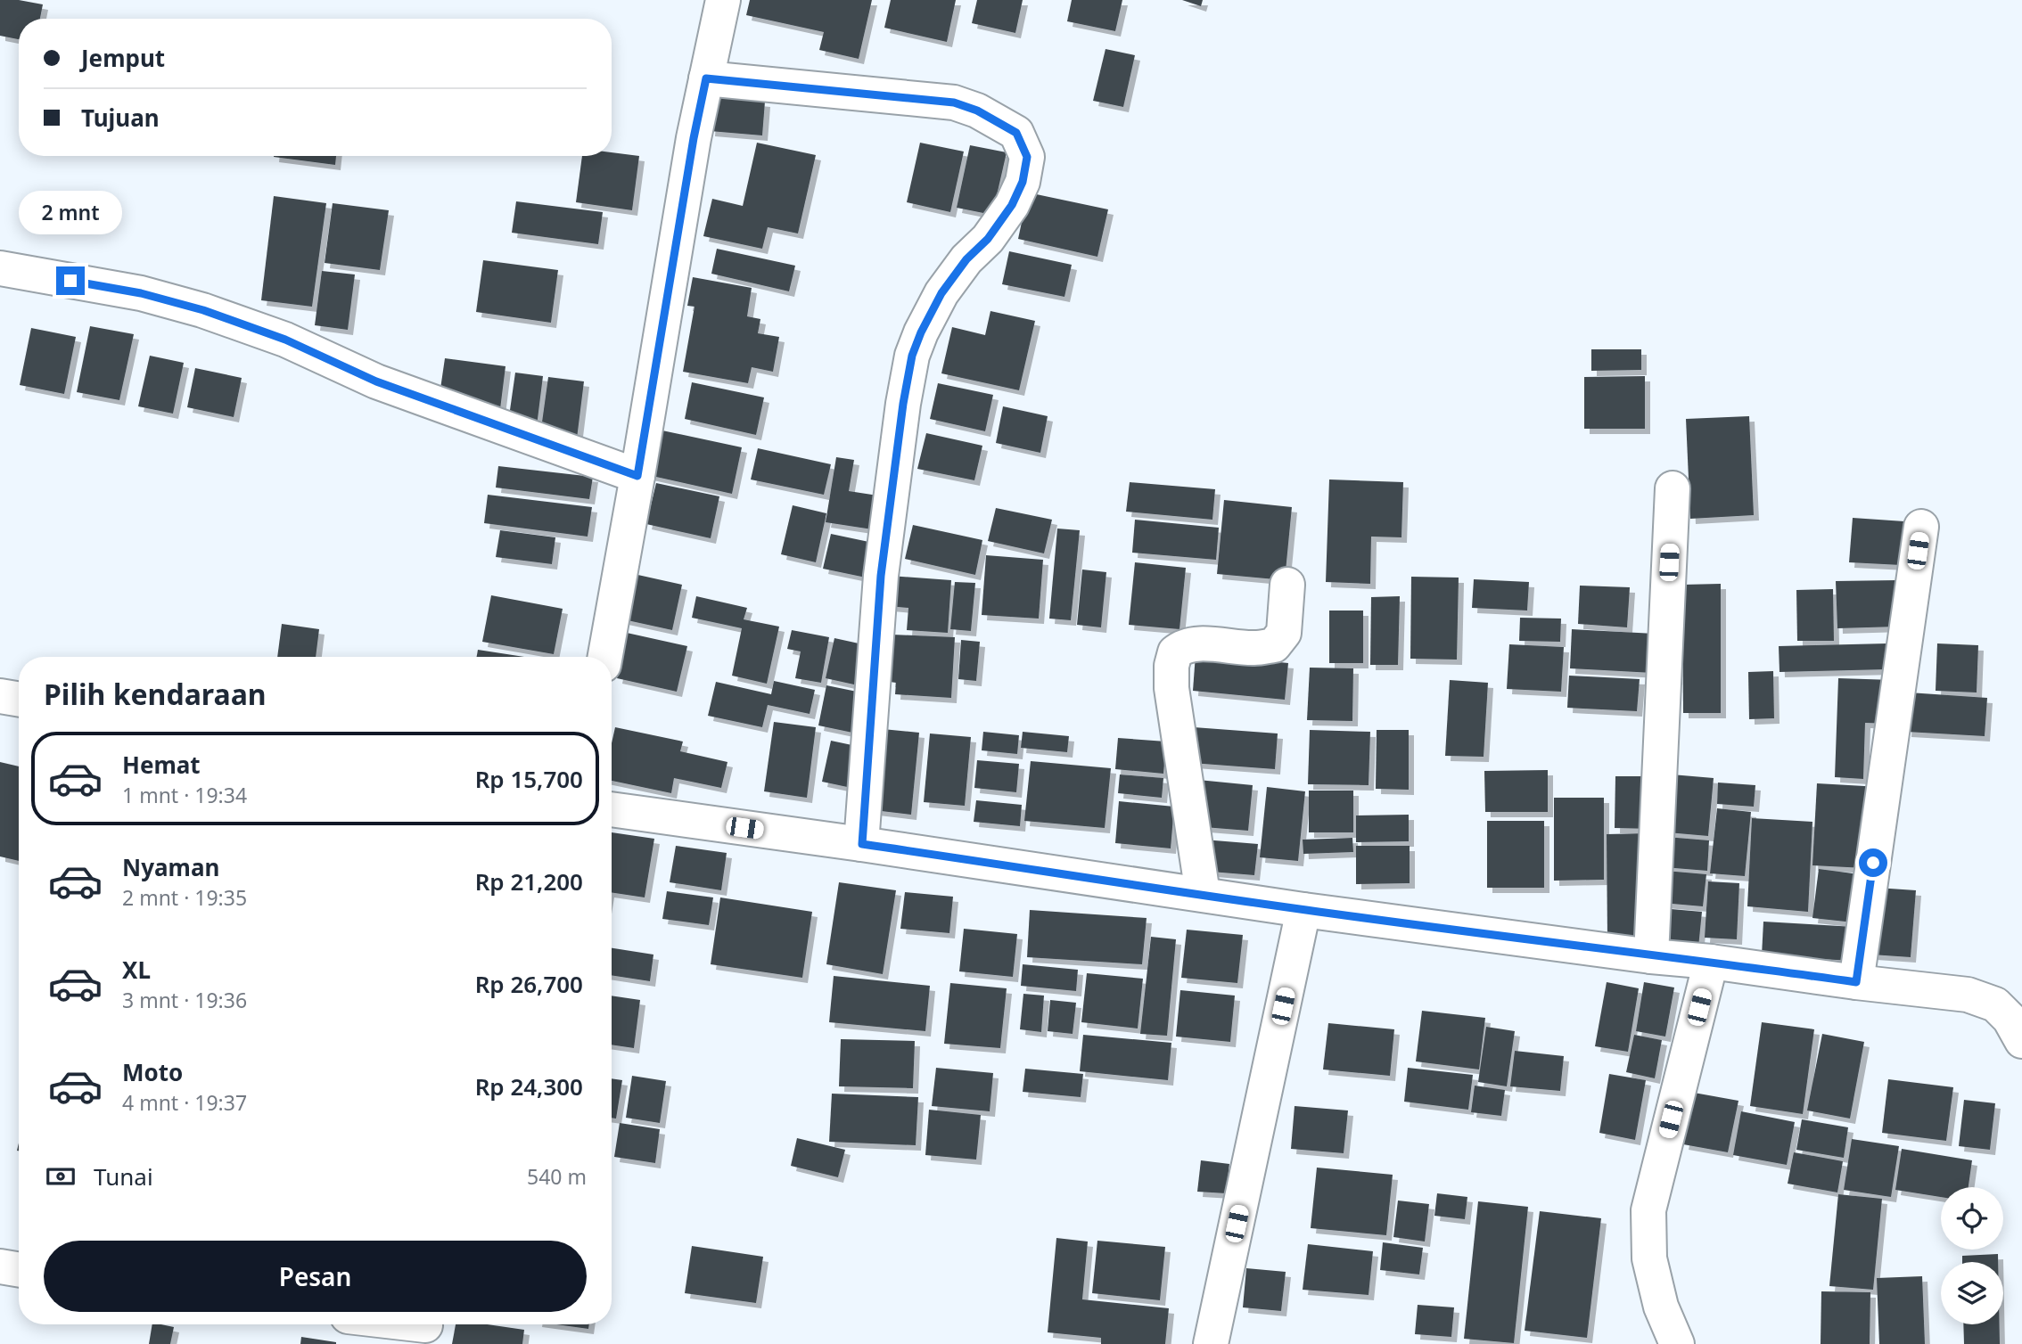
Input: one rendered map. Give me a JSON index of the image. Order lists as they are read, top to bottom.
{
  "page": {
    "banner": ["Jemput", "Tujuan"],
    "bubble": "2 mnt",
    "heading": "Pilih kendaraan",
    "list": [
      {
        "name": "Hemat",
        "note": "1 mnt · 19:34",
        "value": "Rp 15,700"
      },
      {
        "name": "Nyaman",
        "note": "2 mnt · 19:35",
        "value": "Rp 21,200"
      },
      {
        "name": "XL",
        "note": "3 mnt · 19:36",
        "value": "Rp 26,700"
      },
      {
        "name": "Moto",
        "note": "4 mnt · 19:37",
        "value": "Rp 24,300"
      }
    ],
    "pay": ["Tunai", "540 m"],
    "buttons": "Pesan"
  }
}
